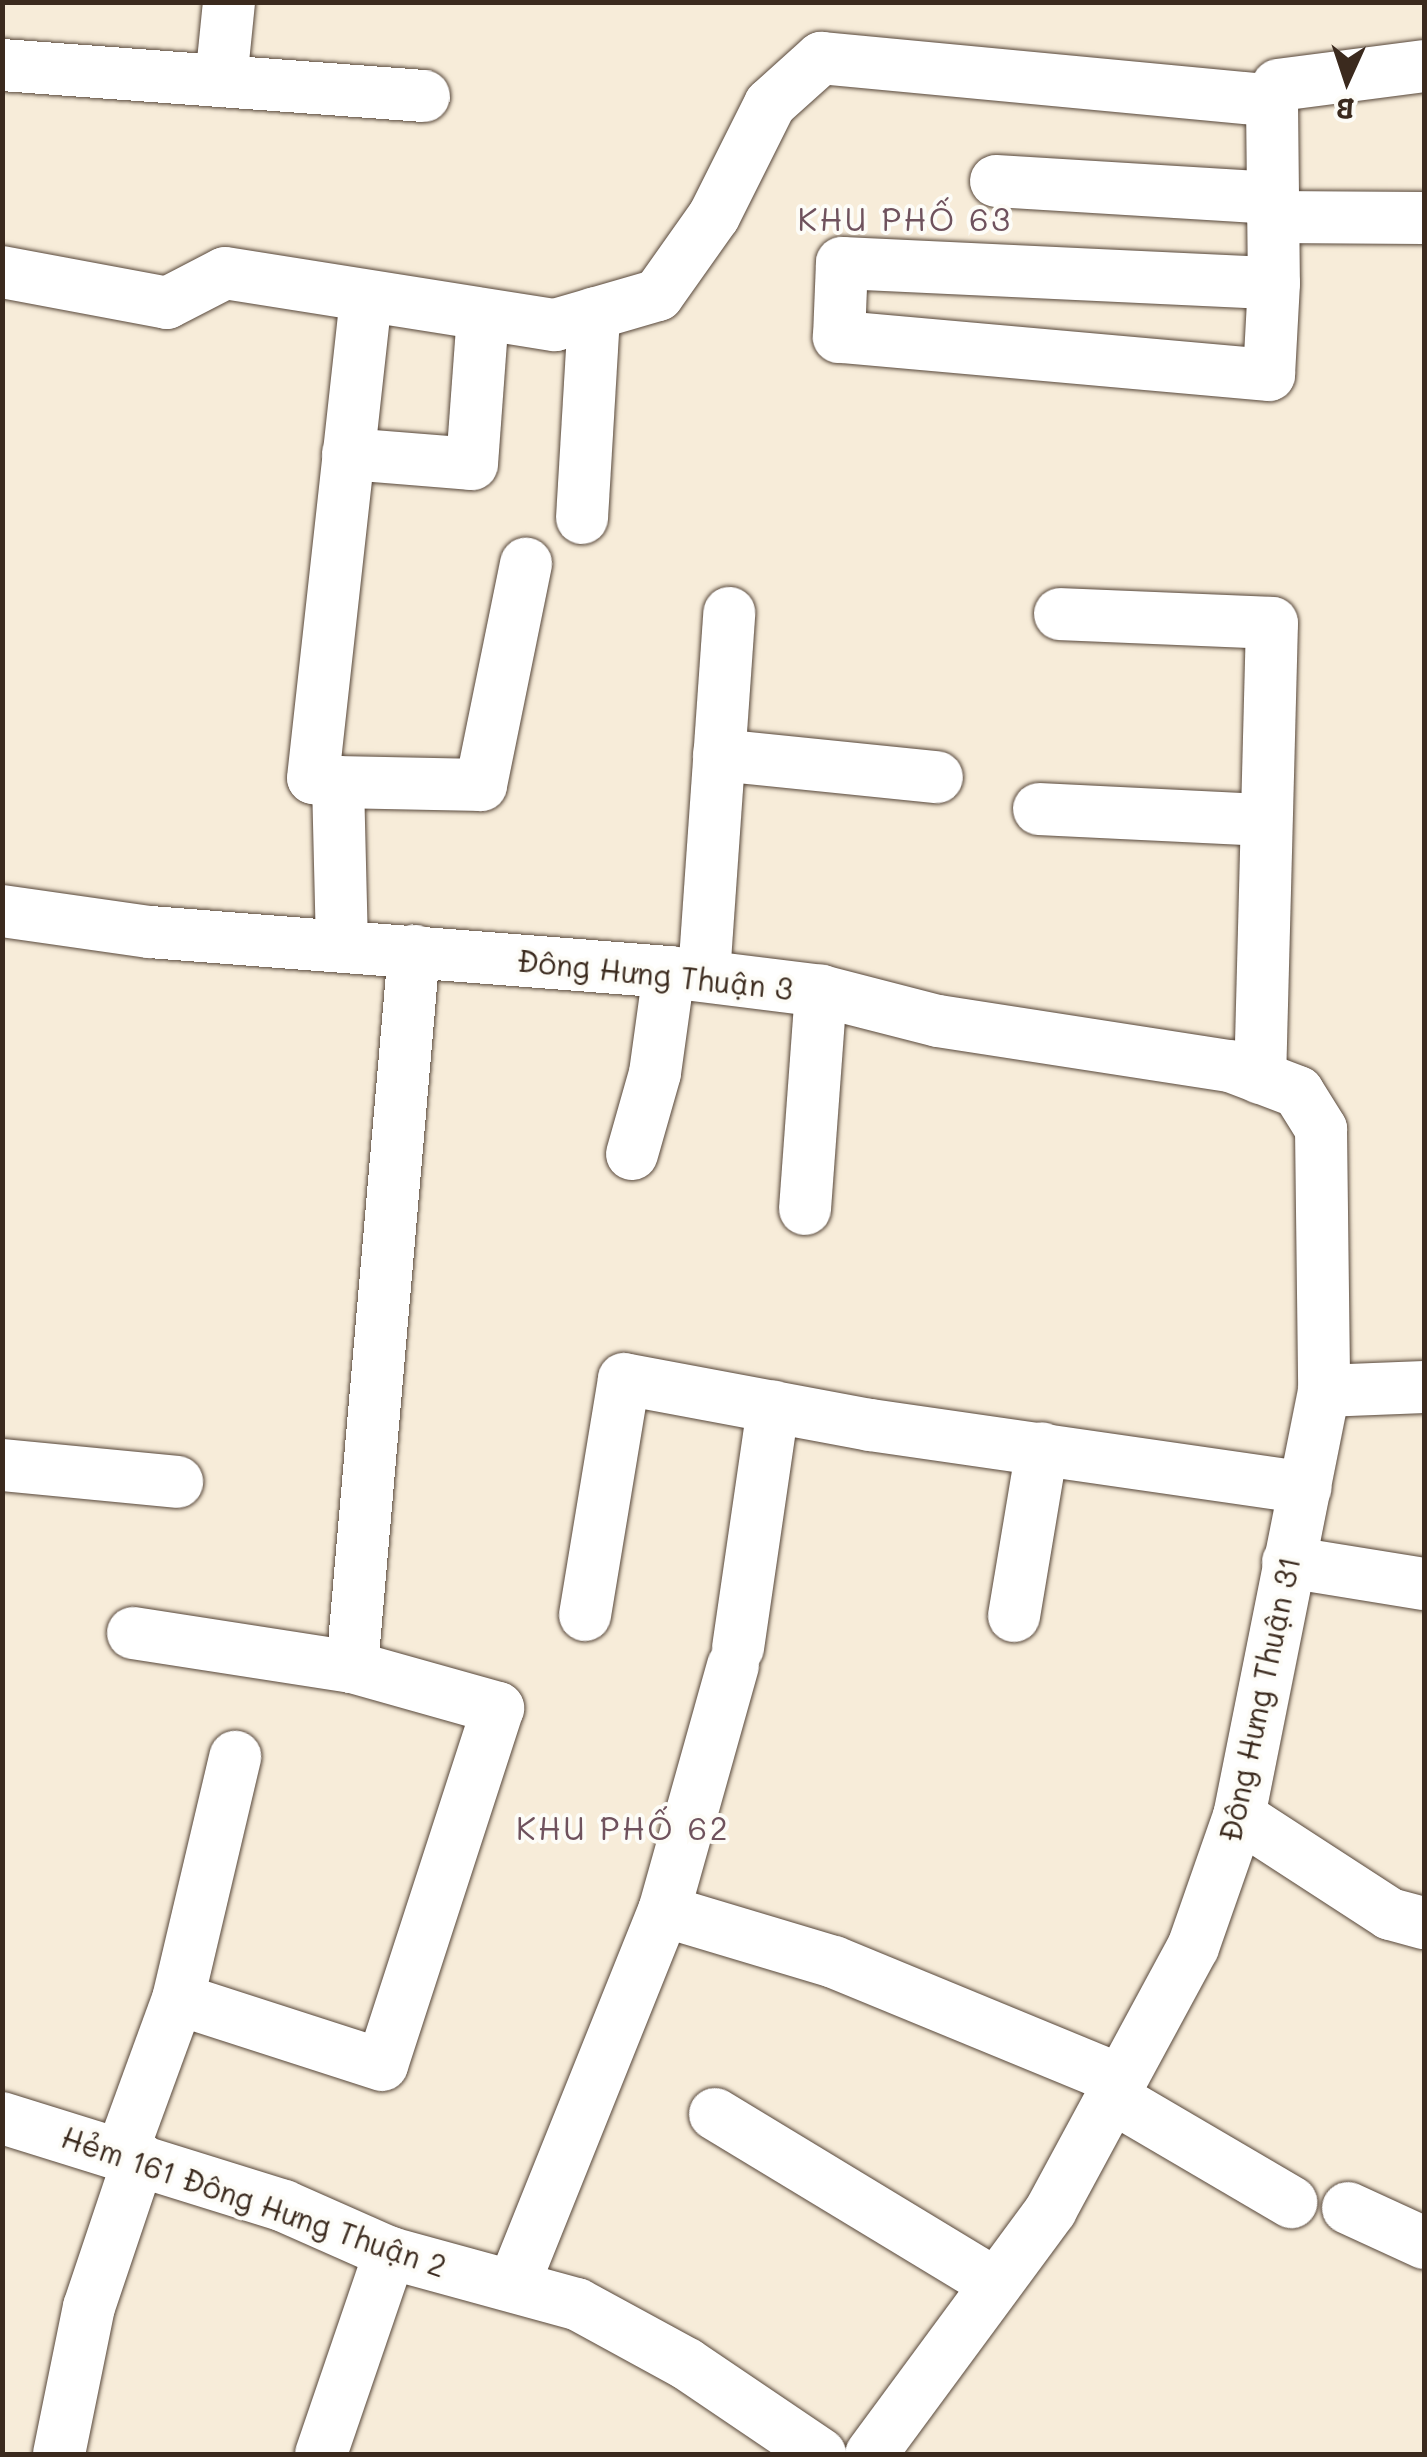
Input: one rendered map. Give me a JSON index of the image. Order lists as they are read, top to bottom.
{
  "streets": {
    "street": ["Đông Hưng Thuận 3", "Đông Hưng Thuận 31", "Hẻm 161 Đông Hưng Thuận 2"]
  },
  "crossings": [
    ["Đông Hưng Thuận 3", "Đông Hưng Thuận 31"]
  ],
  "districts": ["KHU PHỐ 63", "KHU PHỐ 62"],
  "north": "bottom"
}
